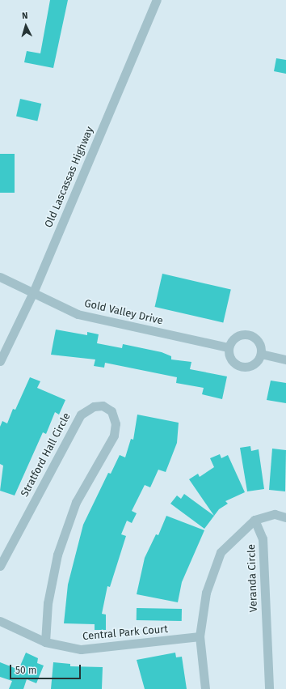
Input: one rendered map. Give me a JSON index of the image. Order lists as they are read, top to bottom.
{
  "streets": {
    "street": [
      "Old Lascassas Highway",
      "Gold Valley Drive",
      "Stratford Hall Circle",
      "Veranda Circle",
      "Central Park Court"
    ]
  },
  "crossings": [
    ["Old Lascassas Highway", "Gold Valley Drive"],
    ["Stratford Hall Circle", "Central Park Court"],
    ["Veranda Circle", "Central Park Court"]
  ],
  "scale_bar": "50 m",
  "north": "top"
}
